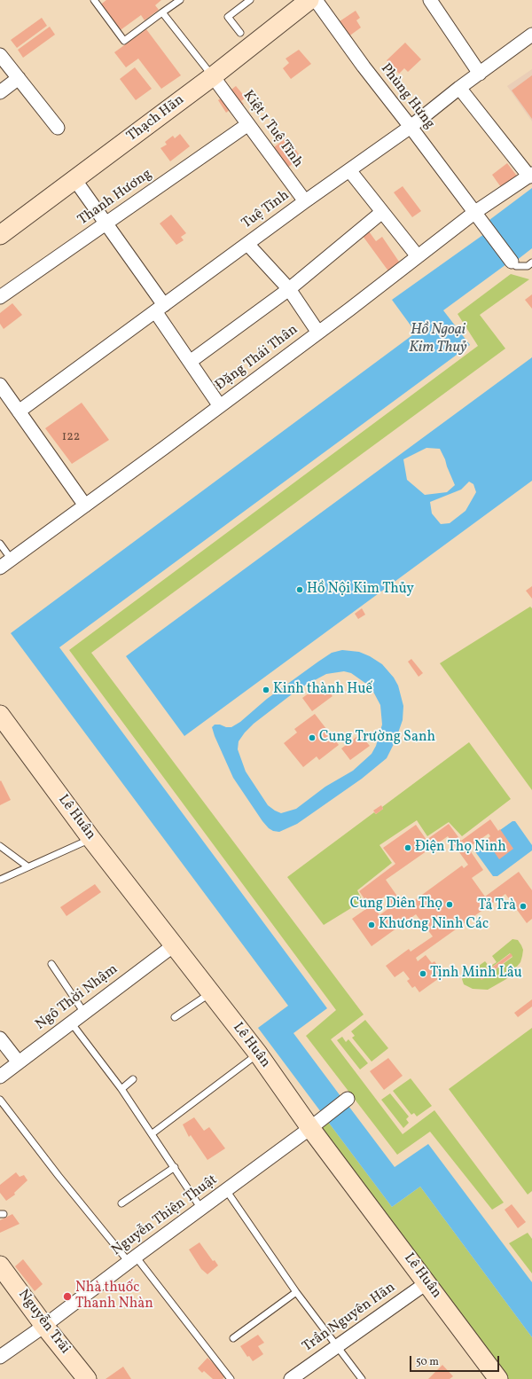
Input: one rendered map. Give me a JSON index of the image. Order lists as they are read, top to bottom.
{
  "streets": {
    "street": [
      "Phùng Hưng",
      "Thạch Hãn",
      "Kiệt 1 Tuệ Tĩnh",
      "Thanh Hương",
      "Tuệ Tĩnh",
      "Đặng Thái Thân",
      "Lê Huân",
      "Ngô Thời Nhậm",
      "Nguyễn Thiện Thuật",
      "Trần Nguyên Hãn",
      "Nguyễn Trãi"
    ]
  },
  "crossings": [
    ["Phùng Hưng", "Tuệ Tĩnh"],
    ["Phùng Hưng", "Đặng Thái Thân"],
    ["Thạch Hãn", "Kiệt 1 Tuệ Tĩnh"],
    ["Kiệt 1 Tuệ Tĩnh", "Thanh Hương"],
    ["Kiệt 1 Tuệ Tĩnh", "Tuệ Tĩnh"],
    ["Lê Huân", "Ngô Thời Nhậm"],
    ["Lê Huân", "Nguyễn Thiện Thuật"],
    ["Lê Huân", "Trần Nguyên Hãn"],
    ["Nguyễn Thiện Thuật", "Nguyễn Trãi"]
  ],
  "water": ["Hồ Ngoại Kim Thuỷ"],
  "places": [
    "Hồ Nội Kim Thủy",
    "Kinh thành Huế",
    "Cung Trường Sanh",
    "Điện Thọ Ninh",
    "Cung Diên Thọ",
    "Tả Trà",
    "Khương Ninh Các",
    "Tịnh Minh Lâu",
    "Nhà thuốc Thanh Nhàn"
  ],
  "house_numbers": ["122"],
  "scale_bar": "50 m"
}
